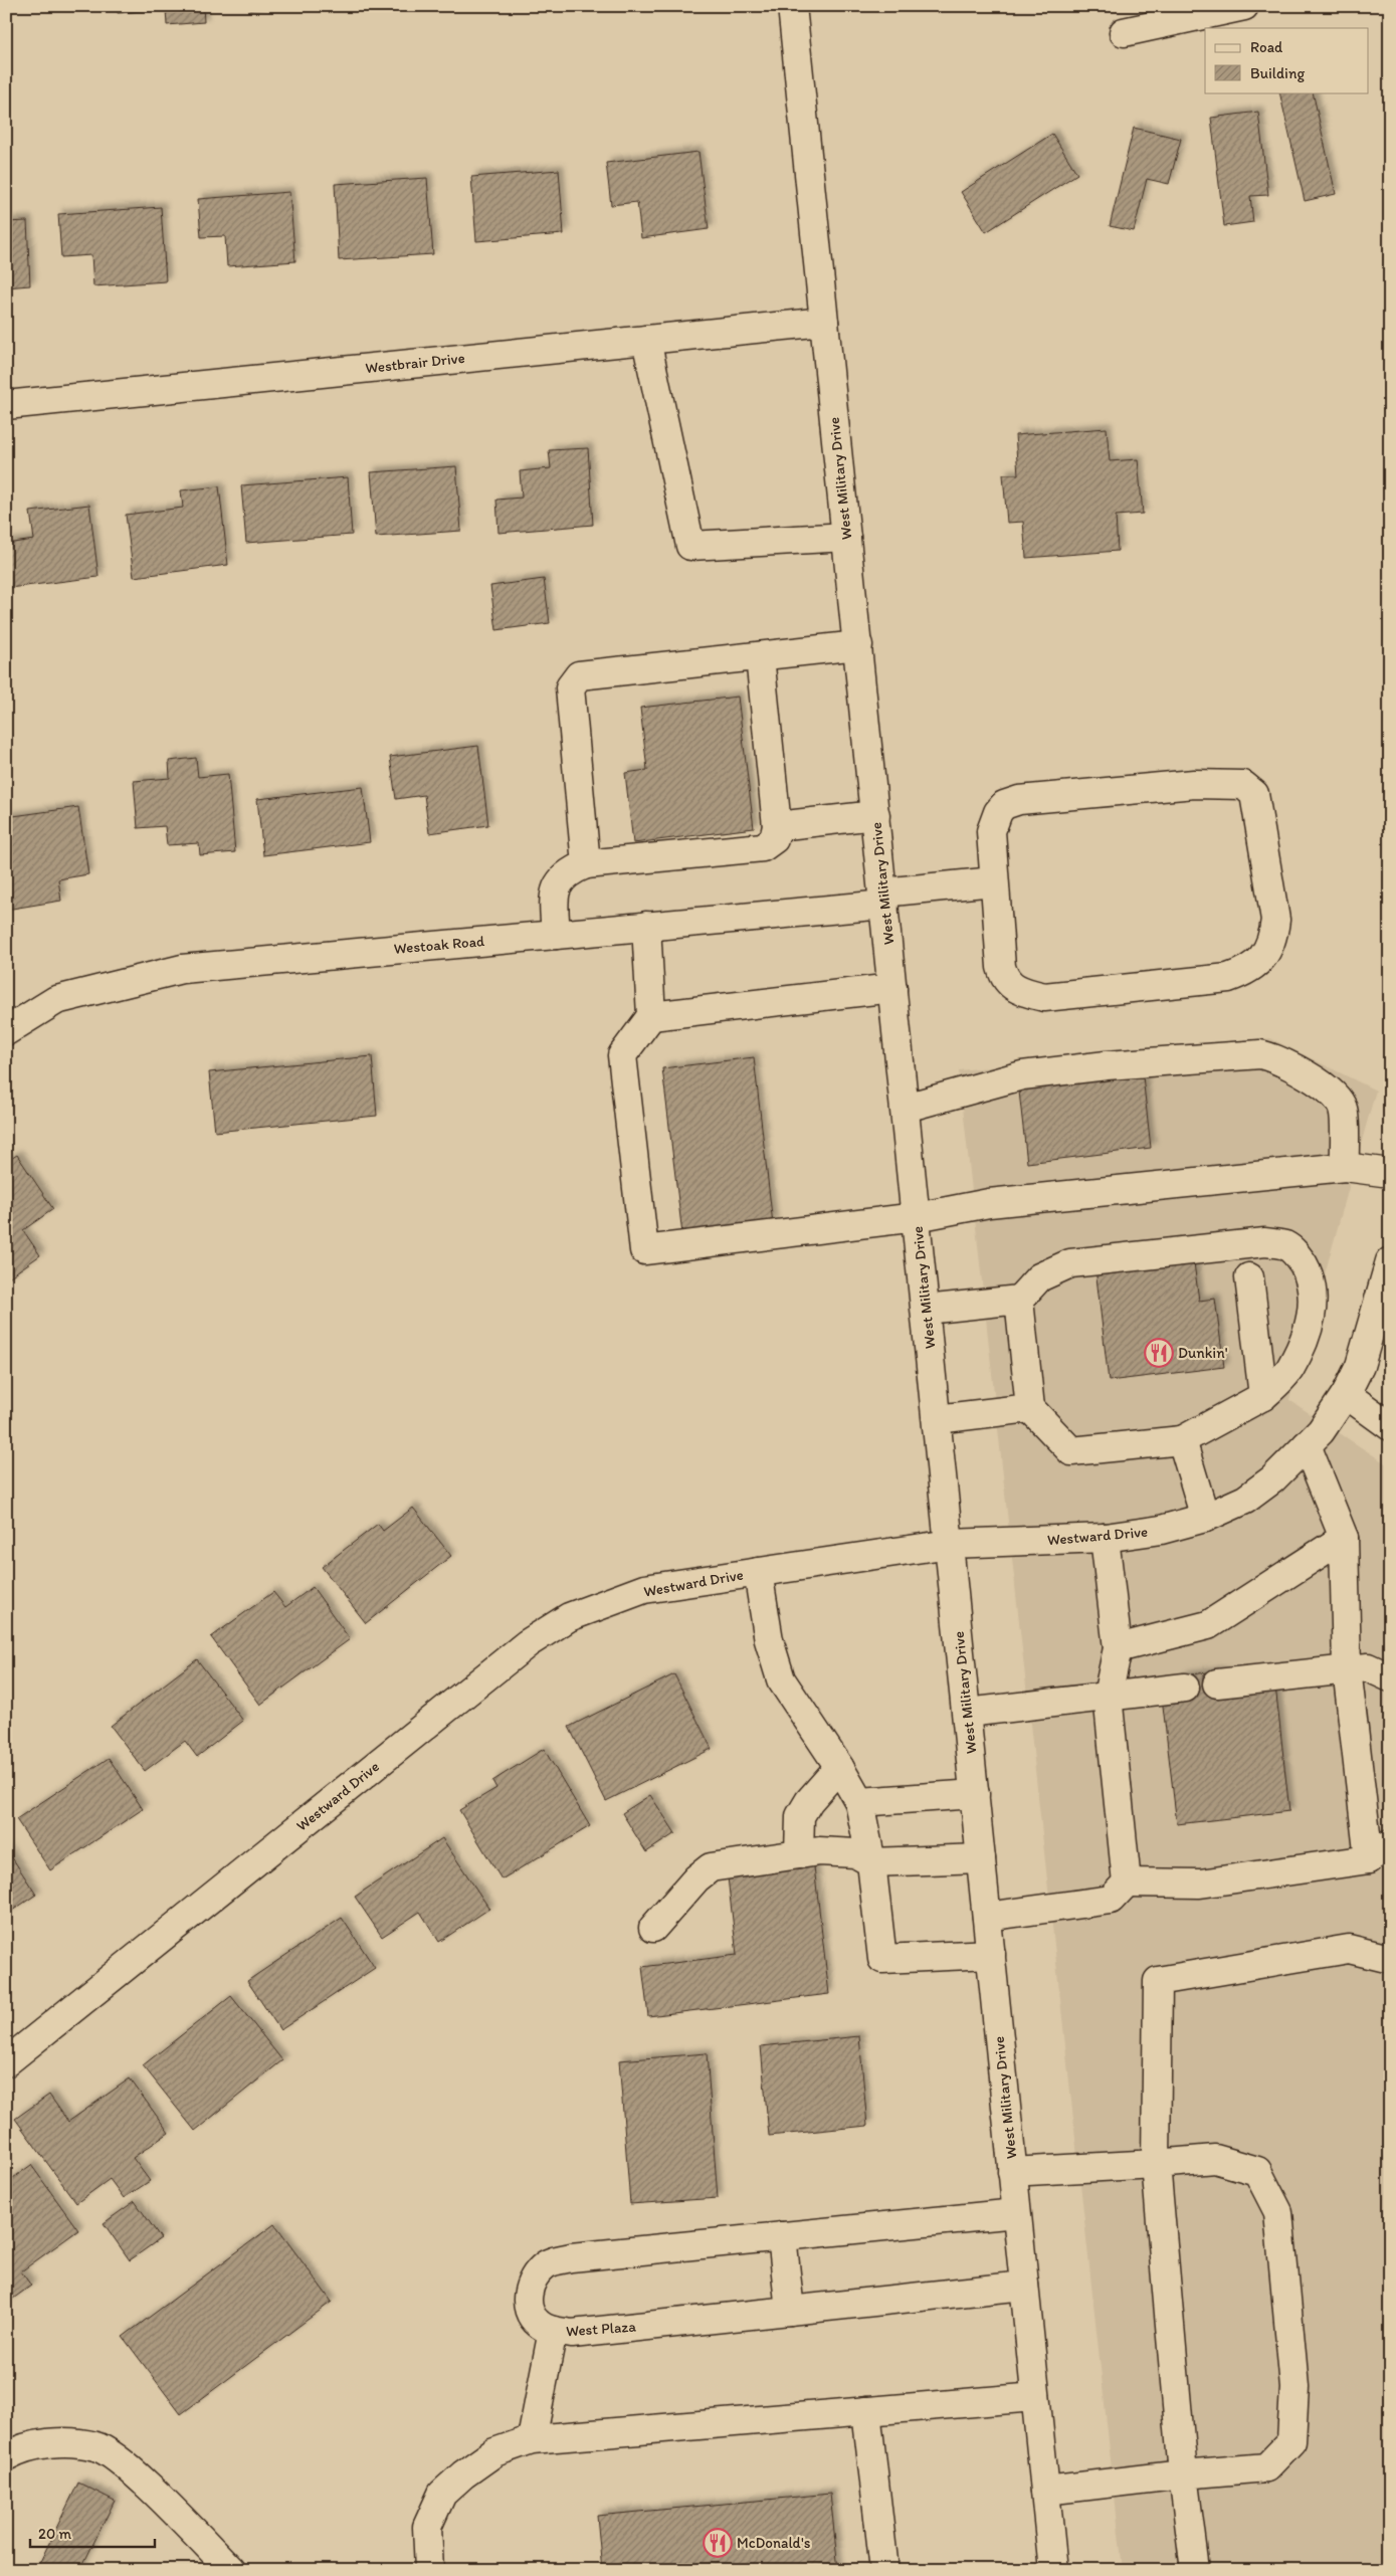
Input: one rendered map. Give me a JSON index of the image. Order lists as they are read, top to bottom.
{
  "streets": {
    "street": [
      "Westbrair Drive",
      "West Military Drive",
      "Westoak Road",
      "Westward Drive",
      "West Plaza"
    ]
  },
  "crossings": [
    ["Westbrair Drive", "West Military Drive"],
    ["West Military Drive", "Westoak Road"],
    ["West Military Drive", "Westward Drive"],
    ["West Military Drive", "West Plaza"]
  ],
  "places": {
    "restaurant": ["Dunkin'", "McDonald's"]
  },
  "legend": ["Road", "Building"],
  "scale_bar": "20 m"
}
